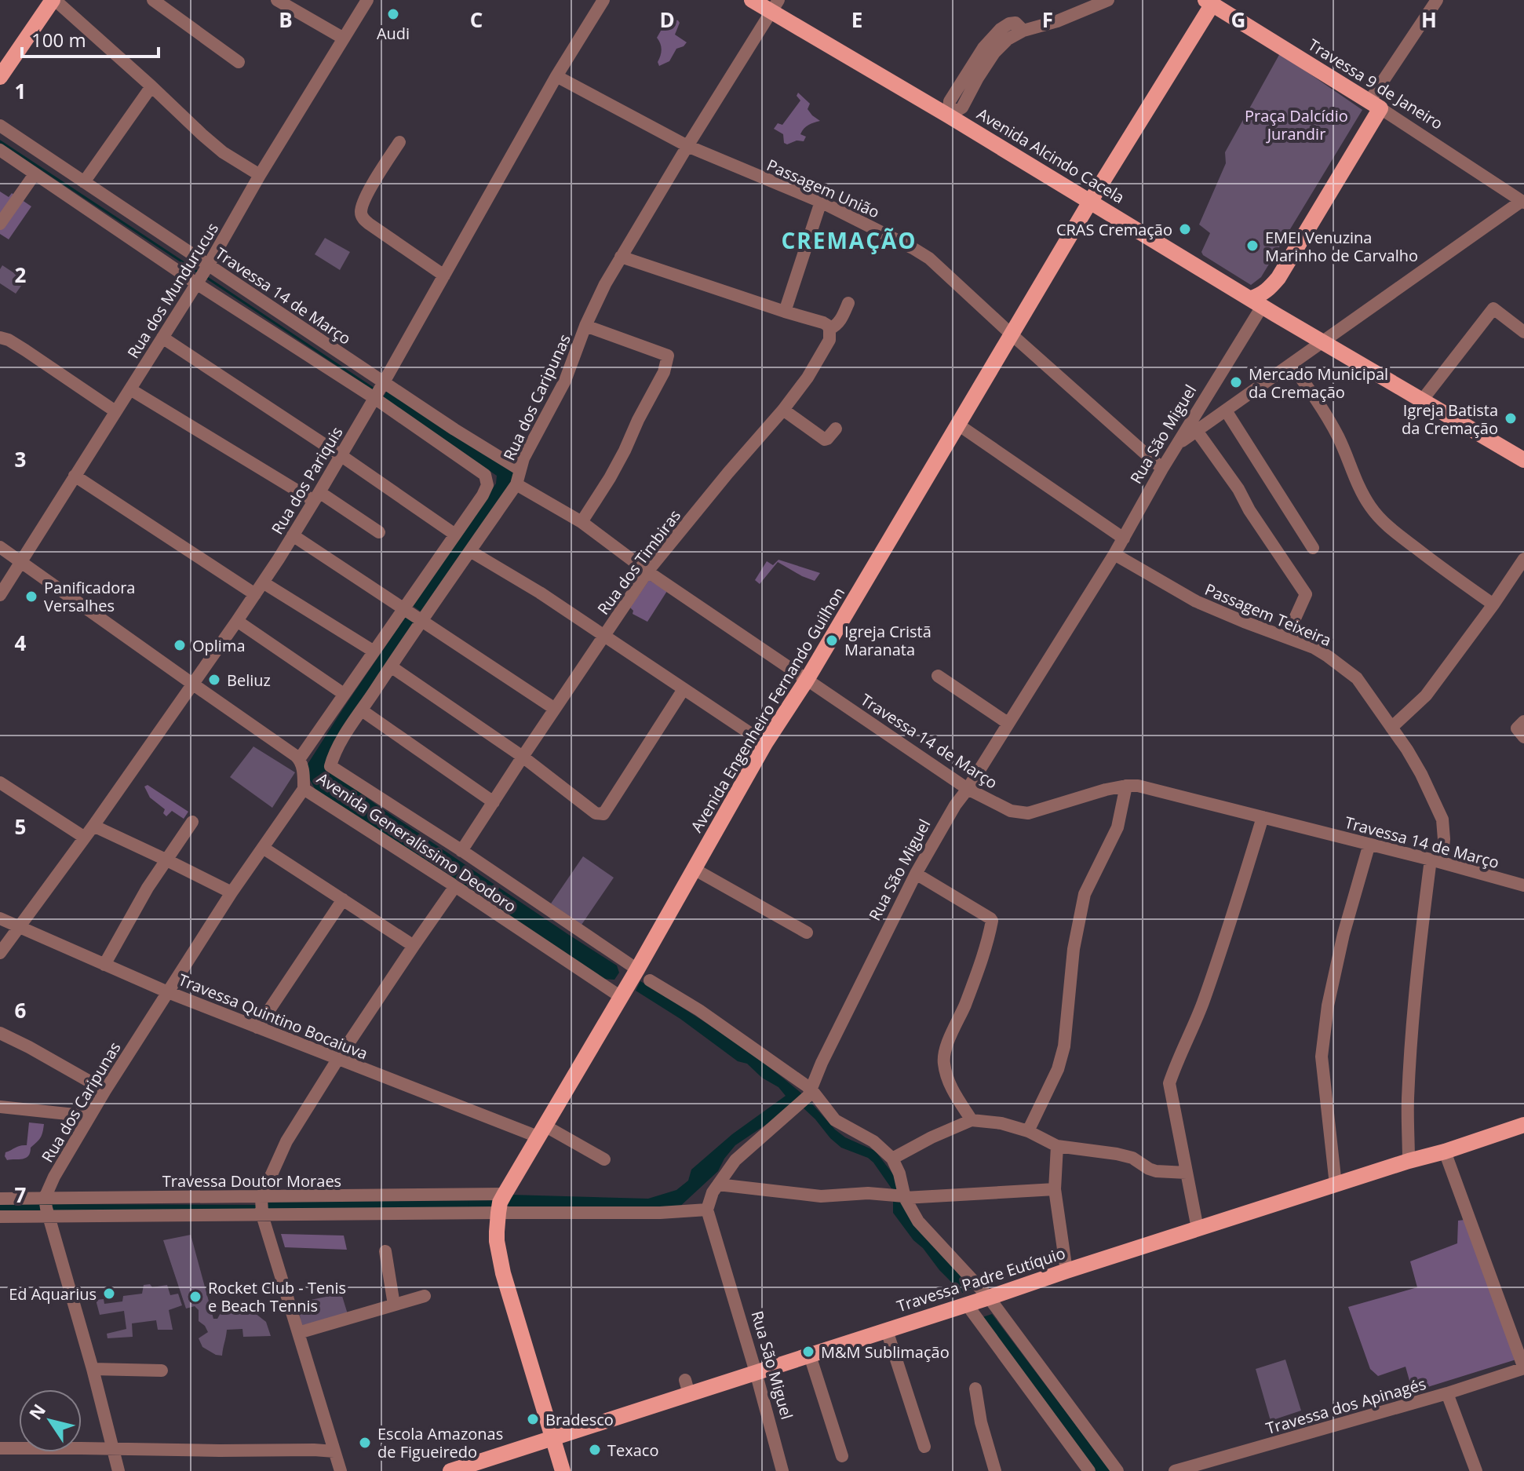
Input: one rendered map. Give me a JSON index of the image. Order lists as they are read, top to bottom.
{
  "streets": {
    "main road": [
      "Travessa 9 de Janeiro",
      "Avenida Alcindo Cacela",
      "Rua São Miguel",
      "Avenida Engenheiro Fernando Guilhon",
      "Travessa Padre Eutíquio"
    ],
    "street": [
      "Passagem União",
      "Rua dos Mundurucus",
      "Travessa 14 de Março",
      "Rua dos Caripunas",
      "Rua dos Pariquis",
      "Rua dos Timbiras",
      "Passagem Teixeira",
      "Avenida Generalíssimo Deodoro",
      "Travessa Quintino Bocaiuva",
      "Travessa Doutor Moraes",
      "Travessa dos Apinagés"
    ]
  },
  "crossings": [
    ["Travessa 9 de Janeiro", "Rua São Miguel"],
    ["Travessa 9 de Janeiro", "Avenida Engenheiro Fernando Guilhon"],
    ["Avenida Alcindo Cacela", "Rua dos Caripunas"],
    ["Avenida Alcindo Cacela", "Rua São Miguel"],
    ["Avenida Alcindo Cacela", "Avenida Engenheiro Fernando Guilhon"],
    ["Passagem União", "Rua dos Caripunas"],
    ["Passagem União", "Rua São Miguel"],
    ["Passagem União", "Rua dos Pariquis"],
    ["Passagem União", "Avenida Engenheiro Fernando Guilhon"],
    ["Rua dos Mundurucus", "Travessa 14 de Março"],
    ["Travessa 14 de Março", "Rua dos Caripunas"],
    ["Travessa 14 de Março", "Rua São Miguel"],
    ["Travessa 14 de Março", "Rua dos Pariquis"],
    ["Travessa 14 de Março", "Rua dos Timbiras"],
    ["Travessa 14 de Março", "Passagem Teixeira"],
    ["Travessa 14 de Março", "Avenida Engenheiro Fernando Guilhon"],
    ["Rua dos Caripunas", "Rua dos Pariquis"],
    ["Rua dos Caripunas", "Avenida Generalíssimo Deodoro"],
    ["Rua dos Caripunas", "Travessa Quintino Bocaiuva"],
    ["Rua dos Caripunas", "Travessa Doutor Moraes"],
    ["Rua São Miguel", "Passagem Teixeira"],
    ["Rua São Miguel", "Avenida Generalíssimo Deodoro"],
    ["Rua São Miguel", "Travessa Padre Eutíquio"],
    ["Rua dos Pariquis", "Travessa Quintino Bocaiuva"],
    ["Rua dos Timbiras", "Avenida Generalíssimo Deodoro"],
    ["Passagem Teixeira", "Travessa Padre Eutíquio"],
    ["Avenida Engenheiro Fernando Guilhon", "Avenida Generalíssimo Deodoro"],
    ["Avenida Engenheiro Fernando Guilhon", "Travessa Quintino Bocaiuva"],
    ["Avenida Engenheiro Fernando Guilhon", "Travessa Doutor Moraes"],
    ["Avenida Engenheiro Fernando Guilhon", "Travessa Padre Eutíquio"]
  ],
  "districts": ["CREMAÇÃO"],
  "parks": ["Praça Dalcídio Jurandir"],
  "places": [
    "Audi",
    "CRAS Cremação",
    "EMEI Venuzina Marinho de Carvalho",
    "Mercado Municipal da Cremação",
    "Igreja Batista da Cremação",
    "Panificadora Versalhes",
    "Igreja Cristã Maranata",
    "Oplima",
    "Beliuz",
    "Ed Aquarius",
    "Rocket Club - Tenis e Beach Tennis",
    "M&M Sublimação",
    "Bradesco",
    "Escola Amazonas de Figueiredo",
    "Texaco"
  ],
  "scale_bar": "100 m",
  "north": "top left",
  "grid": {
    "columns": [
      "B",
      "C",
      "D",
      "E",
      "F",
      "G",
      "H"
    ],
    "rows": [
      "1",
      "2",
      "3",
      "4",
      "5",
      "6",
      "7"
    ]
  }
}
